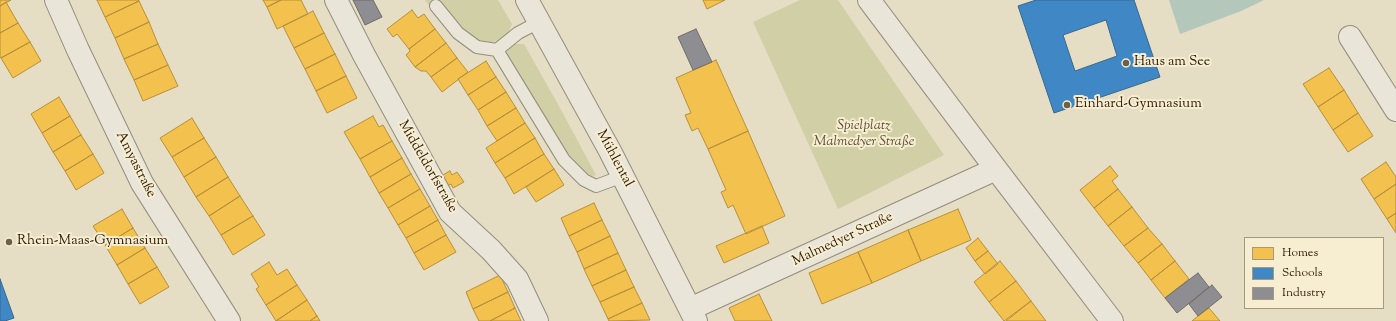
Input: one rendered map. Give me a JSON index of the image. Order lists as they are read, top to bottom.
{
  "streets": {
    "street": [
      "Mühlental",
      "Amyastraße",
      "Middeldorfstraße",
      "Malmedyer Straße"
    ]
  },
  "crossings": [
    ["Mühlental", "Malmedyer Straße"]
  ],
  "parks": ["Spielplatz Malmedyer Straße"],
  "places": ["Haus am See", "Einhard-Gymnasium", "Rhein-Maas-Gymnasium"],
  "legend": ["Homes", "Schools", "Industry"]
}
